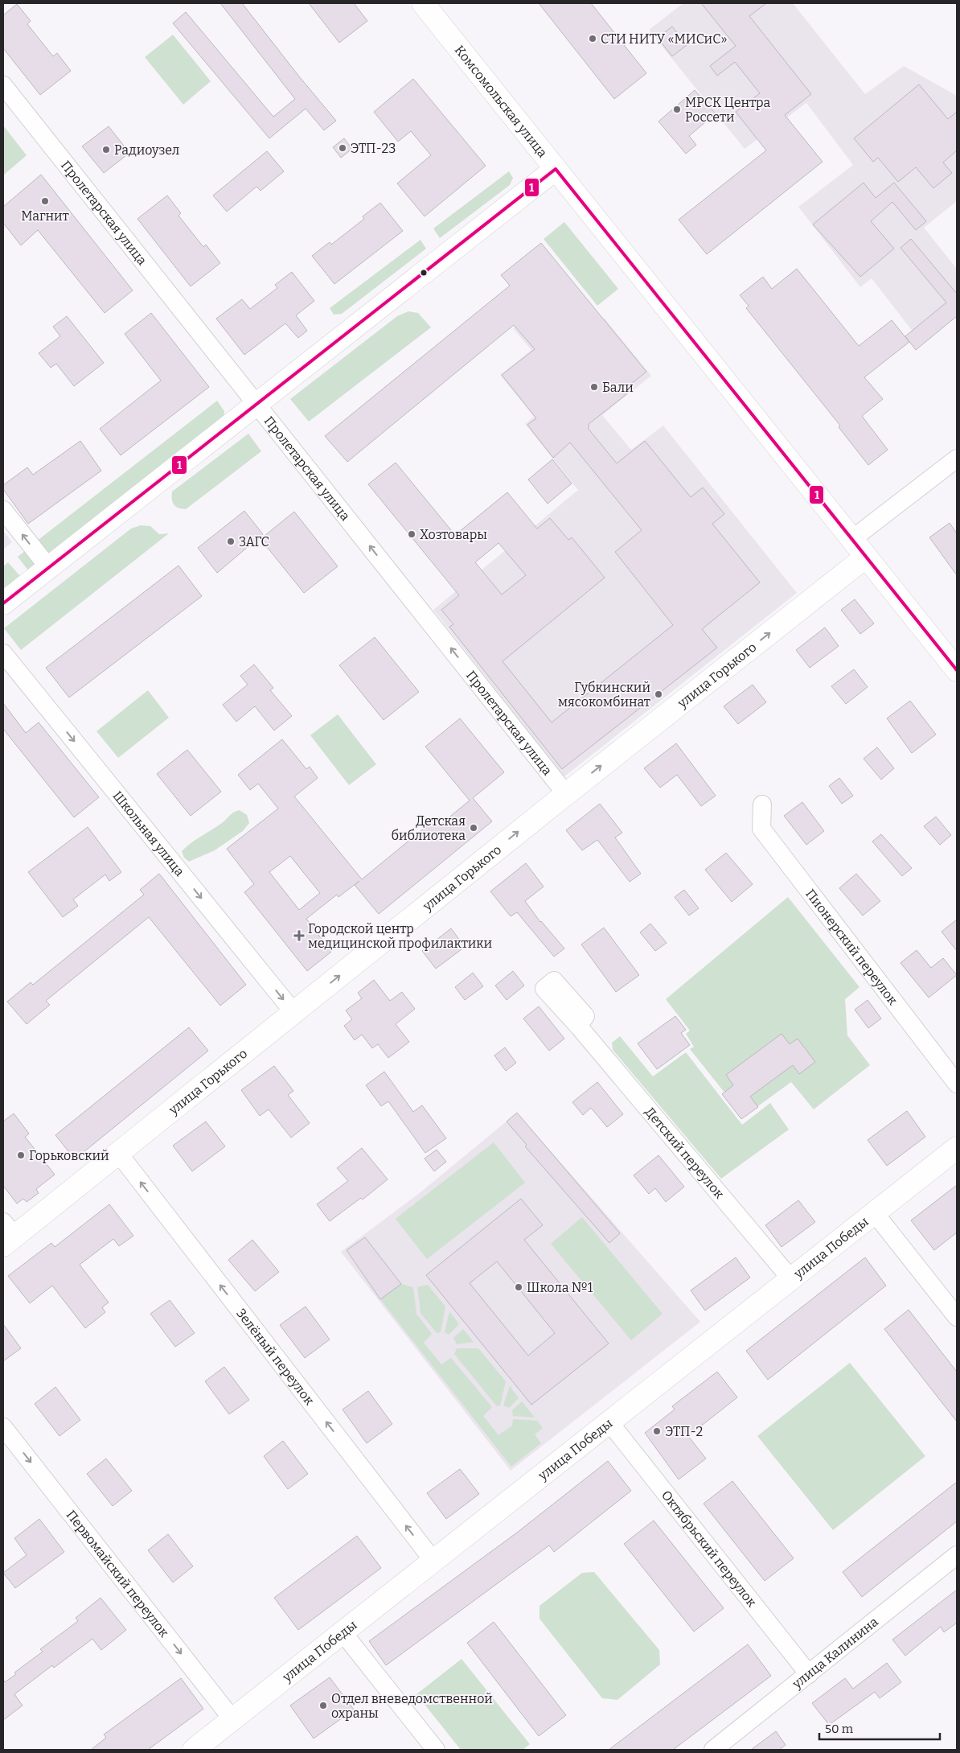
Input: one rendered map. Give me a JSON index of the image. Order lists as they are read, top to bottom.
{
  "streets": {
    "street": [
      "Комсомольская улица",
      "Пролетарская улица",
      "улица Горького",
      "Школьная улица",
      "Пионерский переулок",
      "Детский переулок",
      "улица Победы",
      "Зелёный переулок",
      "Октябрьский переулок",
      "Первомайский переулок",
      "улица Калинина"
    ]
  },
  "crossings": [
    ["Комсомольская улица", "улица Горького"],
    ["Пролетарская улица", "улица Горького"],
    ["улица Горького", "Школьная улица"],
    ["улица Горького", "Зелёный переулок"],
    ["Детский переулок", "улица Победы"],
    ["улица Победы", "Зелёный переулок"],
    ["улица Победы", "Октябрьский переулок"],
    ["улица Победы", "Первомайский переулок"],
    ["Октябрьский переулок", "улица Калинина"]
  ],
  "one_way": [
    "Пролетарская улица",
    "улица Горького",
    "Школьная улица",
    "Зелёный переулок",
    "Первомайский переулок"
  ],
  "places": {
    "other": [
      "СТИ НИТУ «МИСиС»",
      "МРСК Центра Россети",
      "ЭТП-23",
      "Радиоузел",
      "Магнит",
      "Бали",
      "Хозтовары",
      "ЗАГС",
      "Губкинский мясокомбинат",
      "Детская библиотека",
      "Горьковский",
      "Школа №1",
      "ЭТП-2",
      "Отдел вневедомственной охраны"
    ],
    "health": ["Городской центр медицинской профилактики"]
  },
  "lines": ["transit line 1"],
  "scale_bar": "50 m"
}
